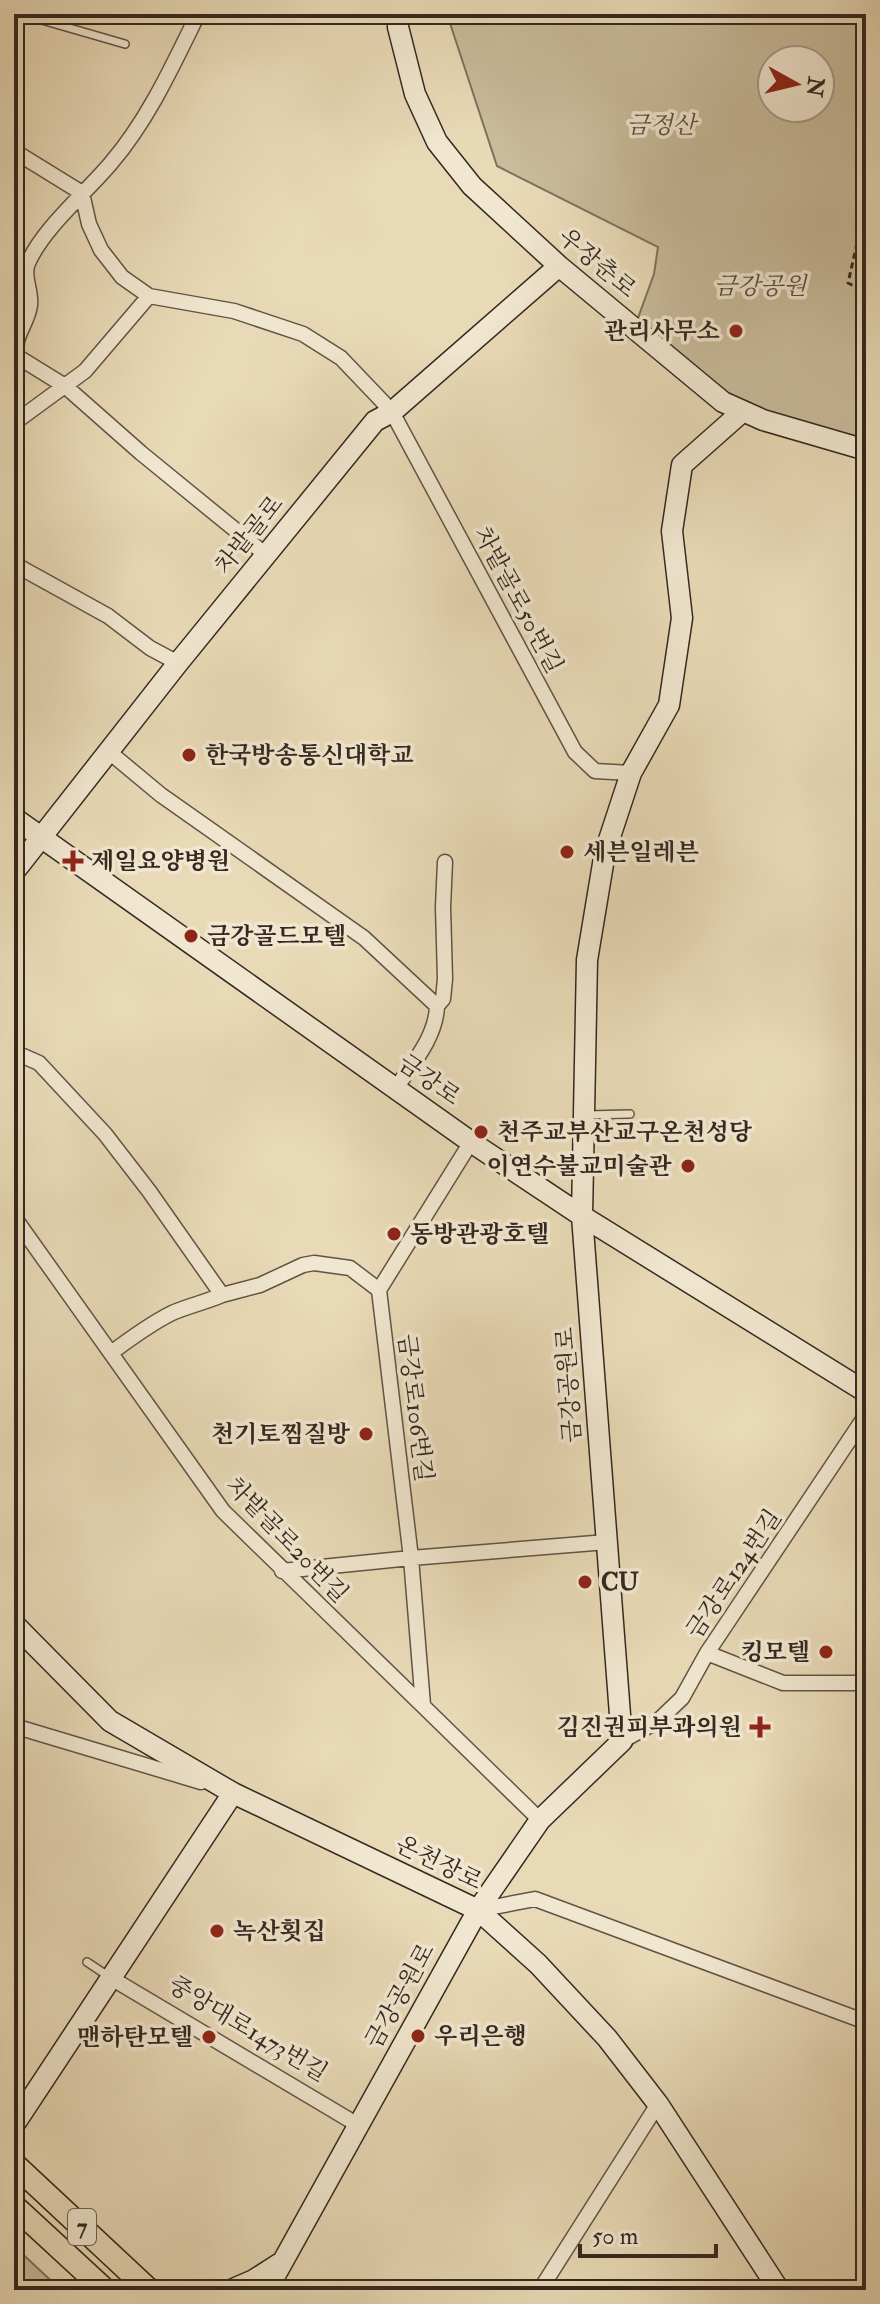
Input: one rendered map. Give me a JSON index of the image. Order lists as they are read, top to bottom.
{
  "streets": {
    "main road": ["7"],
    "street": [
      "우장춘로",
      "차밭골로",
      "차밭골로50번길",
      "금강로",
      "금강공원로",
      "금강로106번길",
      "차밭골로20번길",
      "금강로124번길",
      "온천장로",
      "중앙대로1473번길"
    ]
  },
  "crossings": [
    ["우장춘로", "차밭골로"],
    ["우장춘로", "금강공원로"],
    ["차밭골로", "차밭골로50번길"],
    ["차밭골로", "금강로"],
    ["차밭골로50번길", "금강공원로"],
    ["금강로", "금강공원로"],
    ["금강공원로", "차밭골로20번길"],
    ["금강공원로", "금강로124번길"],
    ["금강공원로", "온천장로"],
    ["금강공원로", "중앙대로1473번길"],
    ["금강로106번길", "차밭골로20번길"]
  ],
  "parks": ["금정산", "금강공원"],
  "places": {
    "other": [
      "관리사무소",
      "한국방송통신대학교",
      "세븐일레븐",
      "금강골드모텔",
      "천주교부산교구온천성당",
      "이연수불교미술관",
      "동방관광호텔",
      "천기토찜질방",
      "CU",
      "킹모텔",
      "녹산횟집",
      "우리은행",
      "맨하탄모텔"
    ],
    "health": ["제일요양병원", "김진권피부과의원"]
  },
  "scale_bar": "50 m",
  "north": "right"
}
